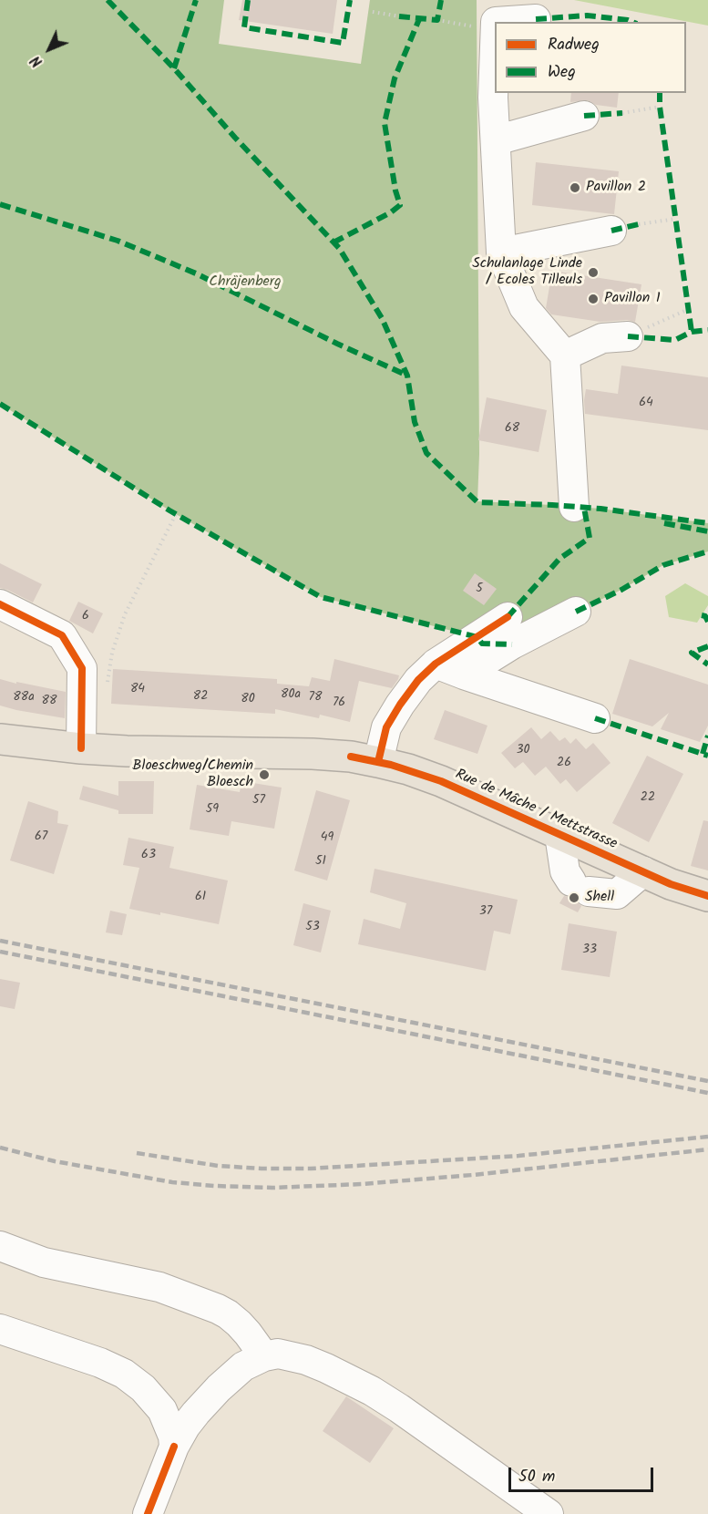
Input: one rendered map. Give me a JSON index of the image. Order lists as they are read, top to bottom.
{
  "streets": {
    "main road": ["Rue de Mâche / Mettstrasse"]
  },
  "parks": ["Chräjenberg"],
  "places": [
    "Pavillon 2",
    "Schulanlage Linde / Ecoles Tilleuls",
    "Pavillon 1",
    "Bloeschweg/Chemin Bloesch",
    "Shell"
  ],
  "house_numbers": [
    "64",
    "68",
    "5",
    "6",
    "84",
    "80a",
    "82",
    "88a",
    "78",
    "80",
    "88",
    "76",
    "30",
    "26",
    "22",
    "57",
    "59",
    "67",
    "49",
    "63",
    "51",
    "61",
    "37",
    "53",
    "33"
  ],
  "legend": ["Radweg", "Weg"],
  "scale_bar": "50 m",
  "north": "bottom left"
}
